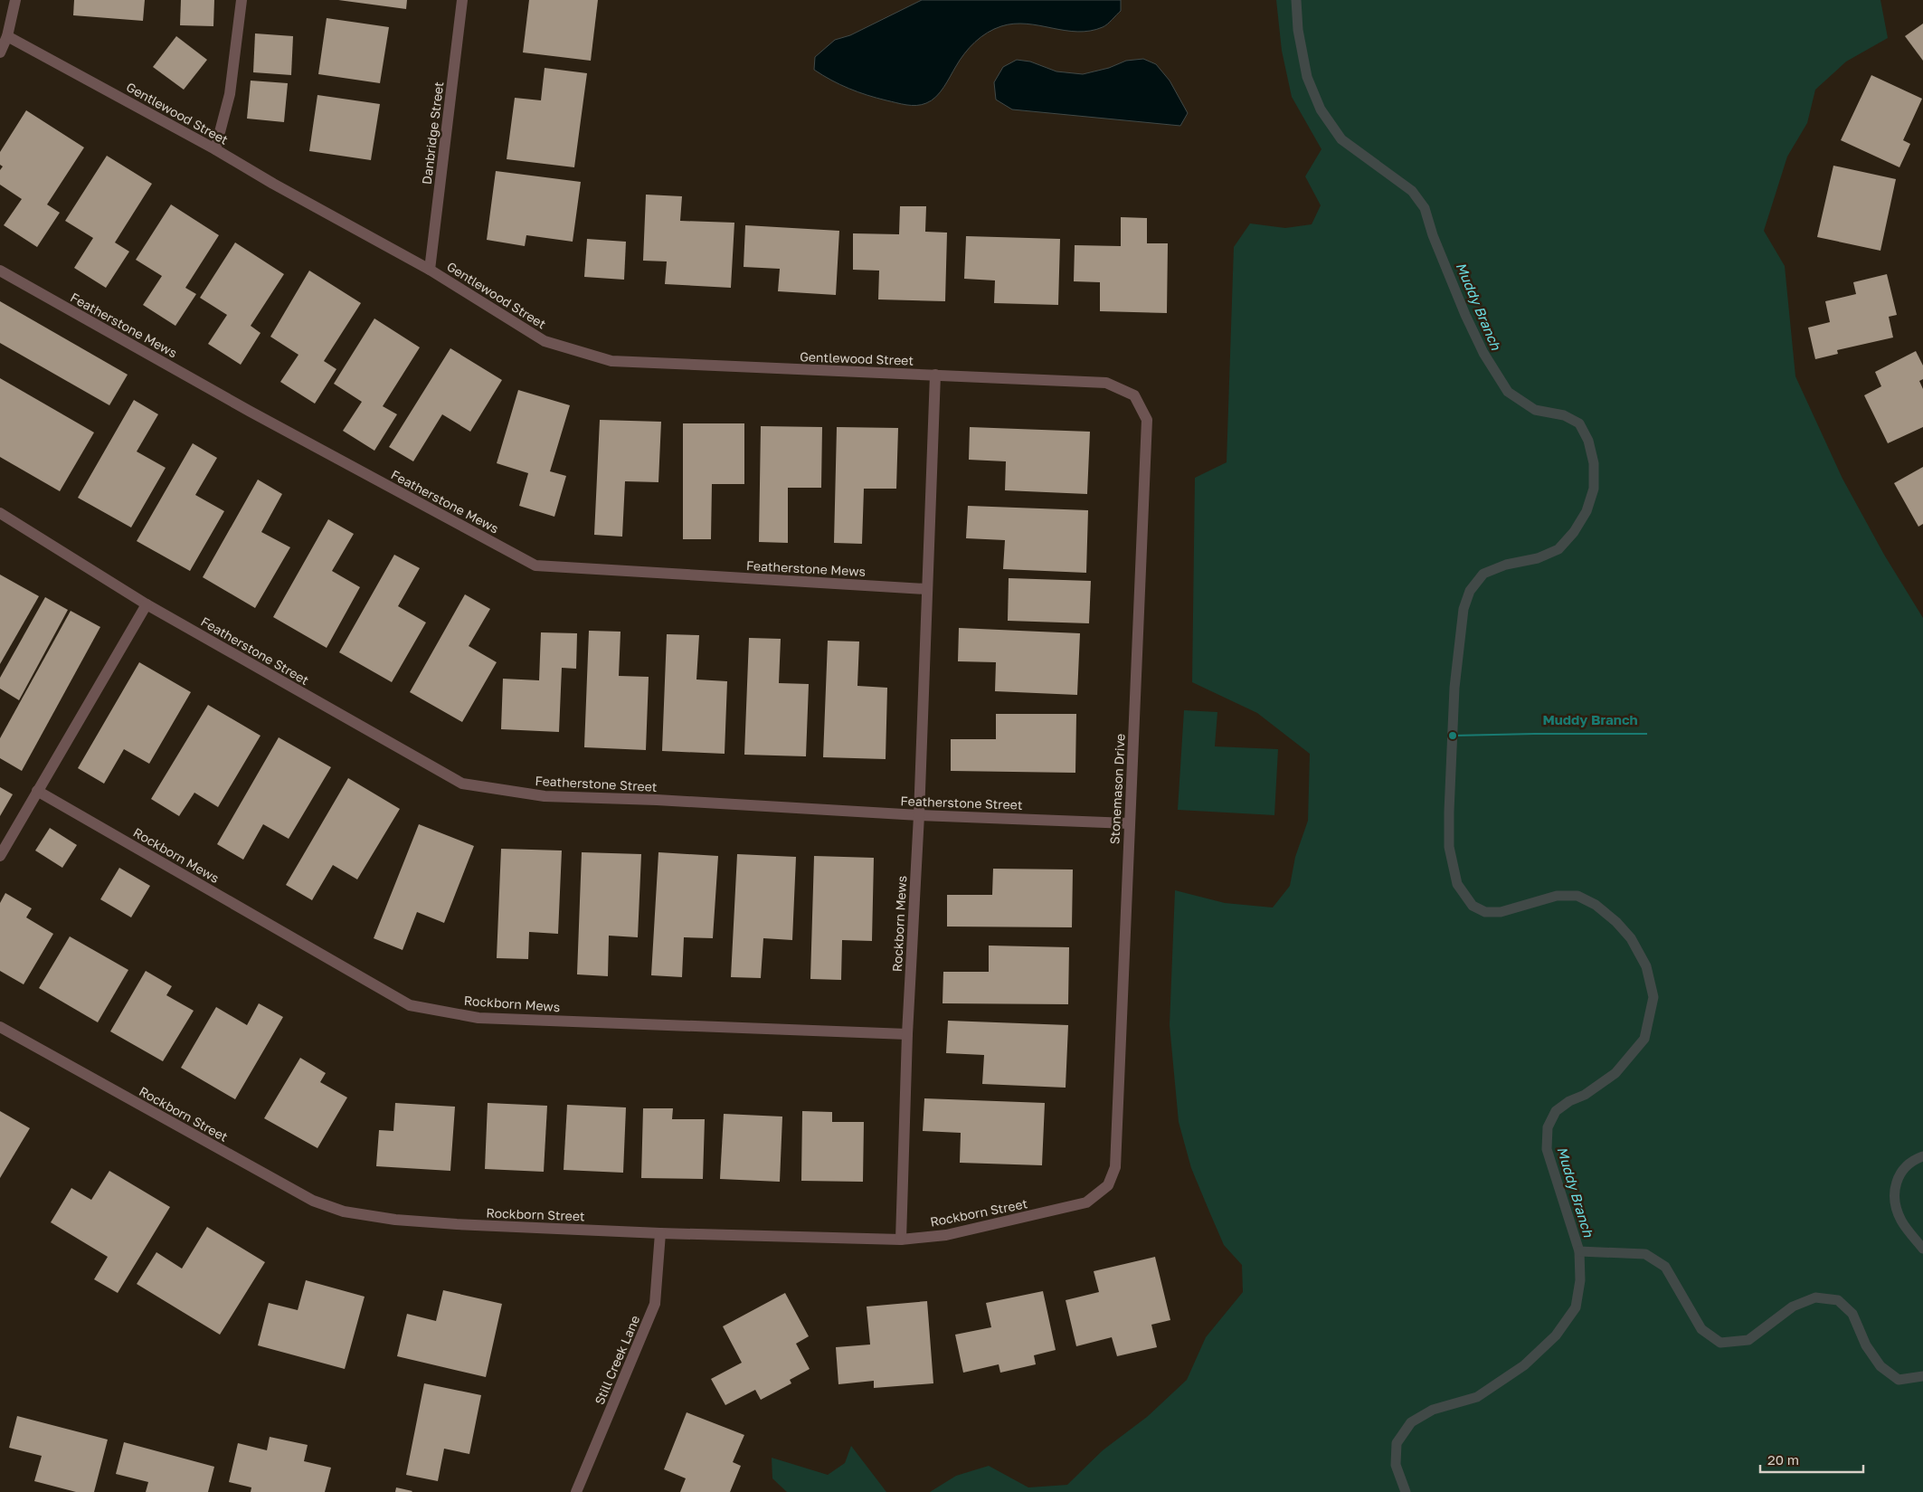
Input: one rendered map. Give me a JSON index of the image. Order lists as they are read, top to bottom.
{
  "streets": {
    "street": [
      "Gentlewood Street",
      "Danbridge Street",
      "Featherstone Mews",
      "Featherstone Street",
      "Stonemason Drive",
      "Rockborn Mews",
      "Rockborn Street",
      "Still Creek Lane"
    ]
  },
  "crossings": [
    ["Gentlewood Street", "Danbridge Street"],
    ["Gentlewood Street", "Stonemason Drive"],
    ["Featherstone Street", "Stonemason Drive"],
    ["Featherstone Street", "Rockborn Mews"],
    ["Stonemason Drive", "Rockborn Street"],
    ["Rockborn Mews", "Rockborn Street"],
    ["Rockborn Street", "Still Creek Lane"]
  ],
  "water": ["Muddy Branch"],
  "places": ["Muddy Branch"],
  "scale_bar": "20 m"
}
